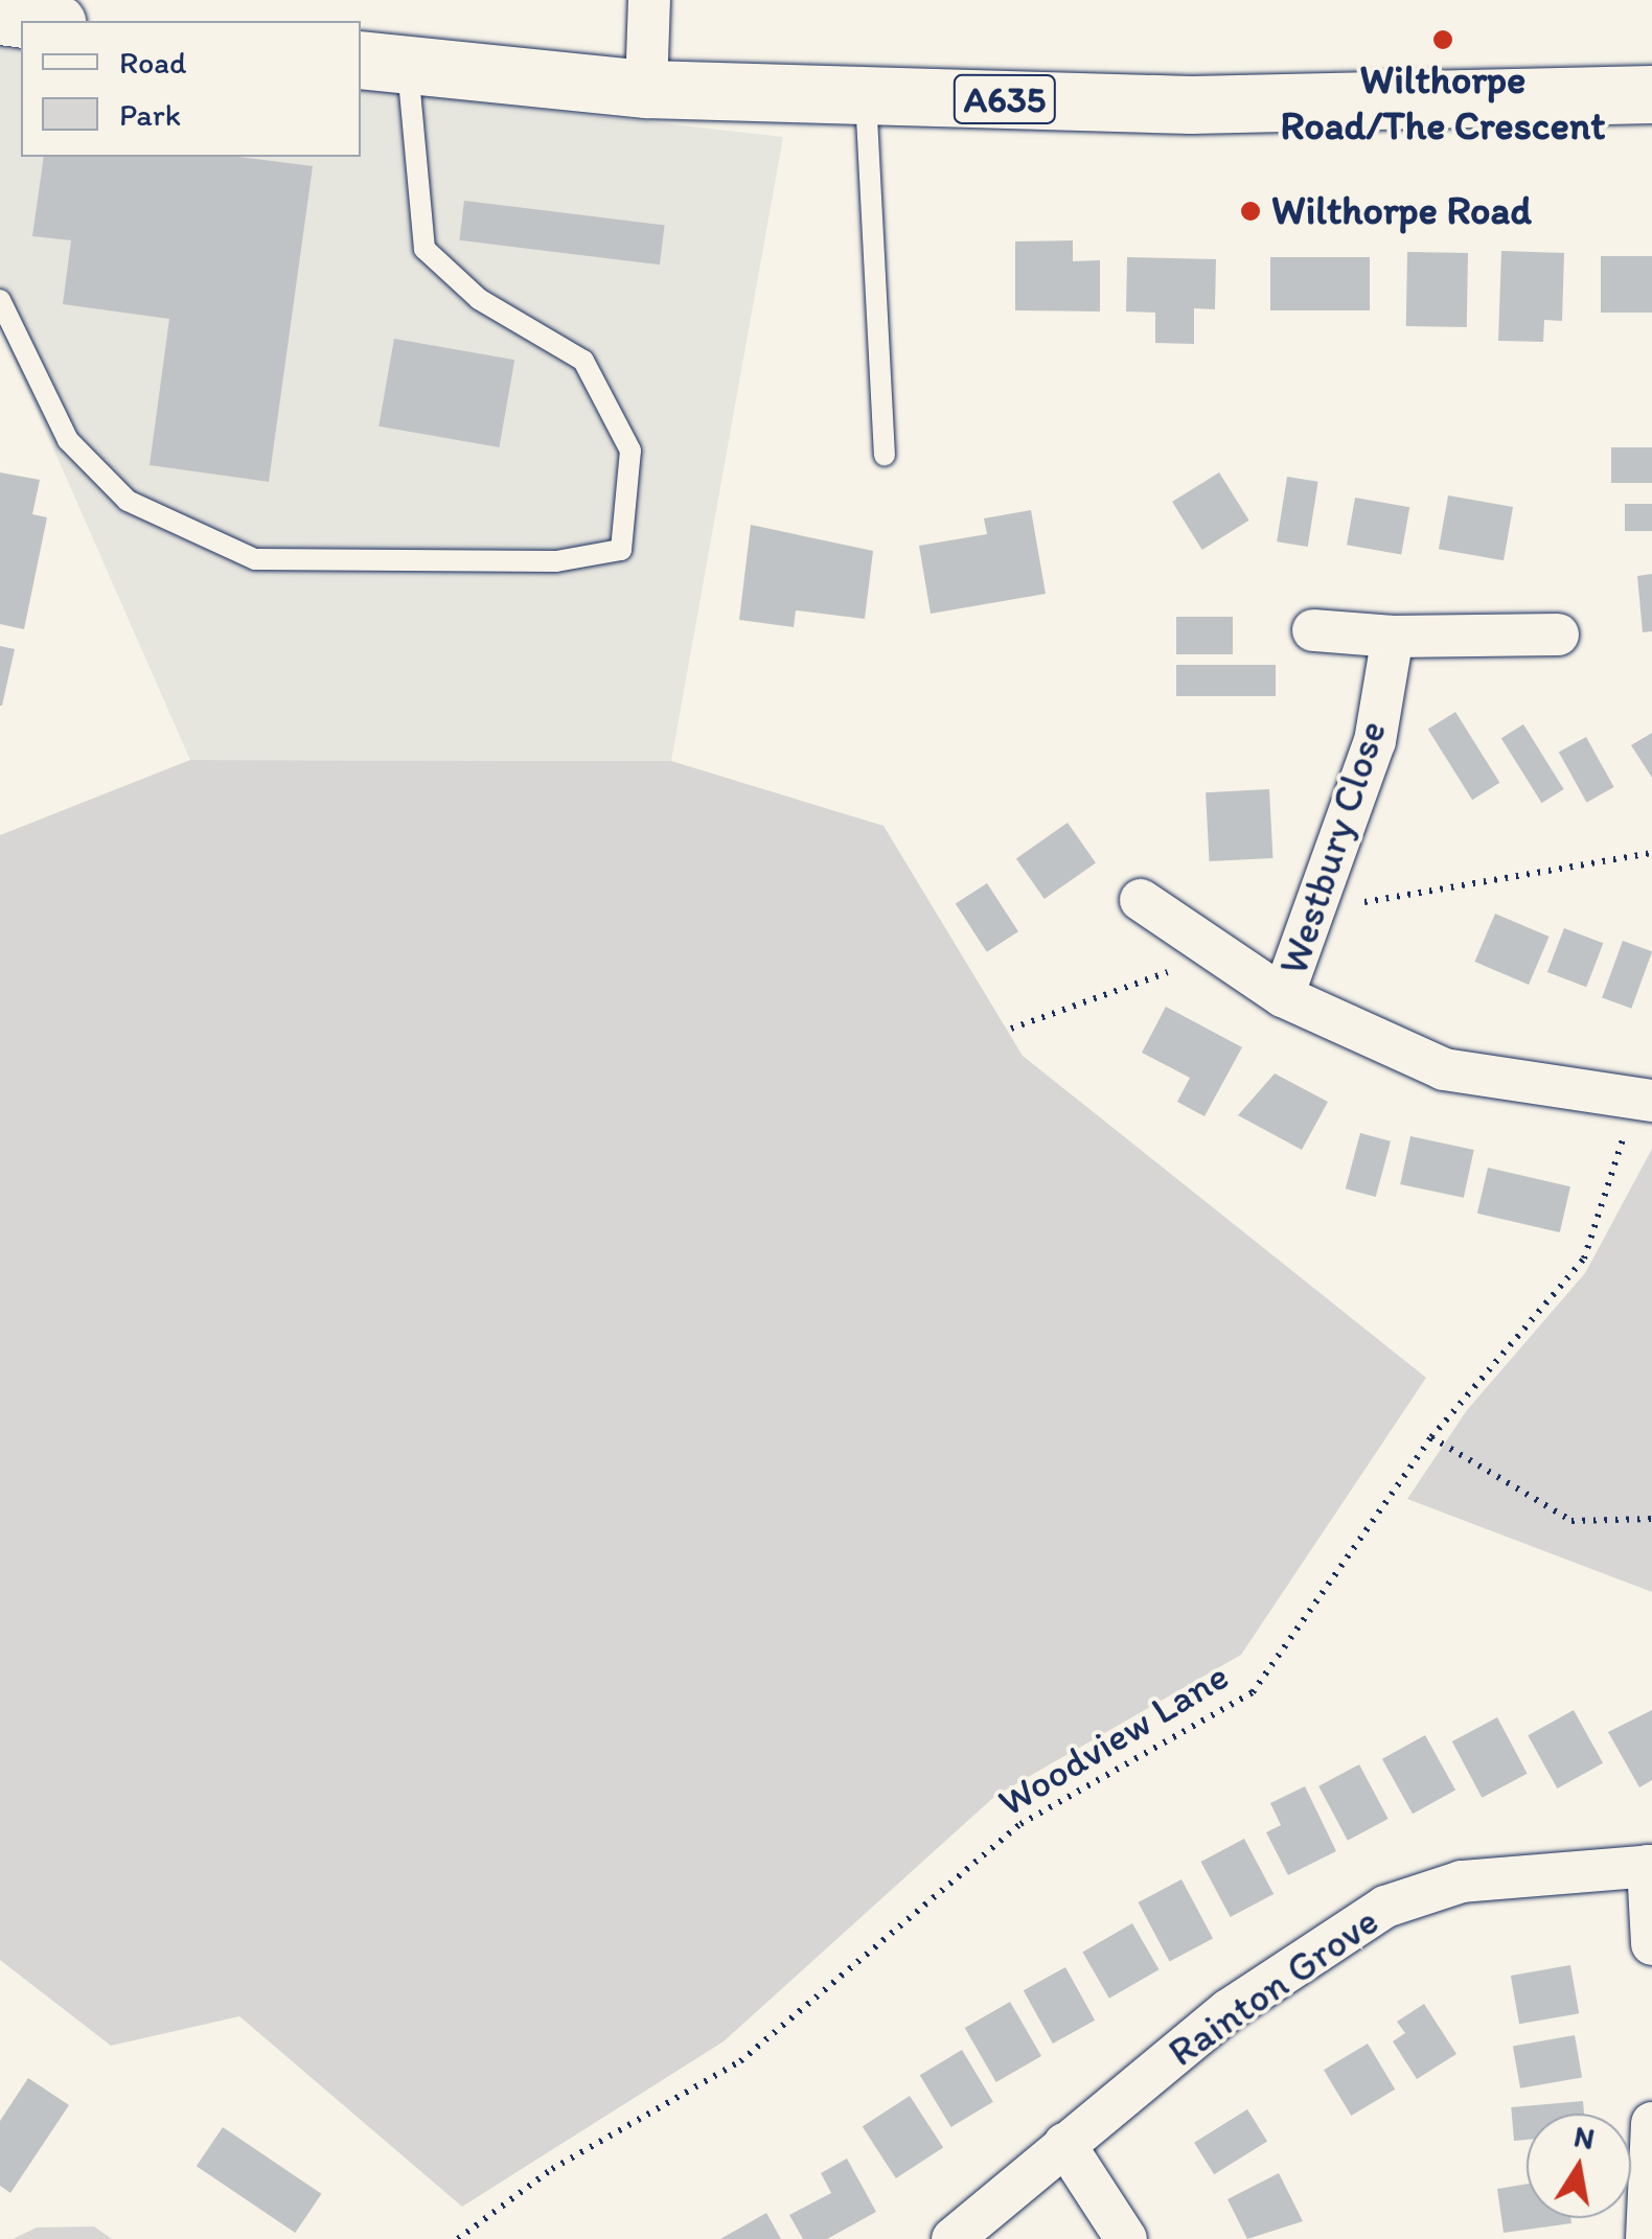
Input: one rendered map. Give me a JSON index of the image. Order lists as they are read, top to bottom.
{
  "streets": {
    "highway": ["A635"],
    "street": ["Westbury Close", "Rainton Grove"],
    "path": ["Woodview Lane"]
  },
  "places": ["Wilthorpe Road/The Crescent", "Wilthorpe Road"],
  "legend": ["Road", "Park"],
  "north": "top"
}
